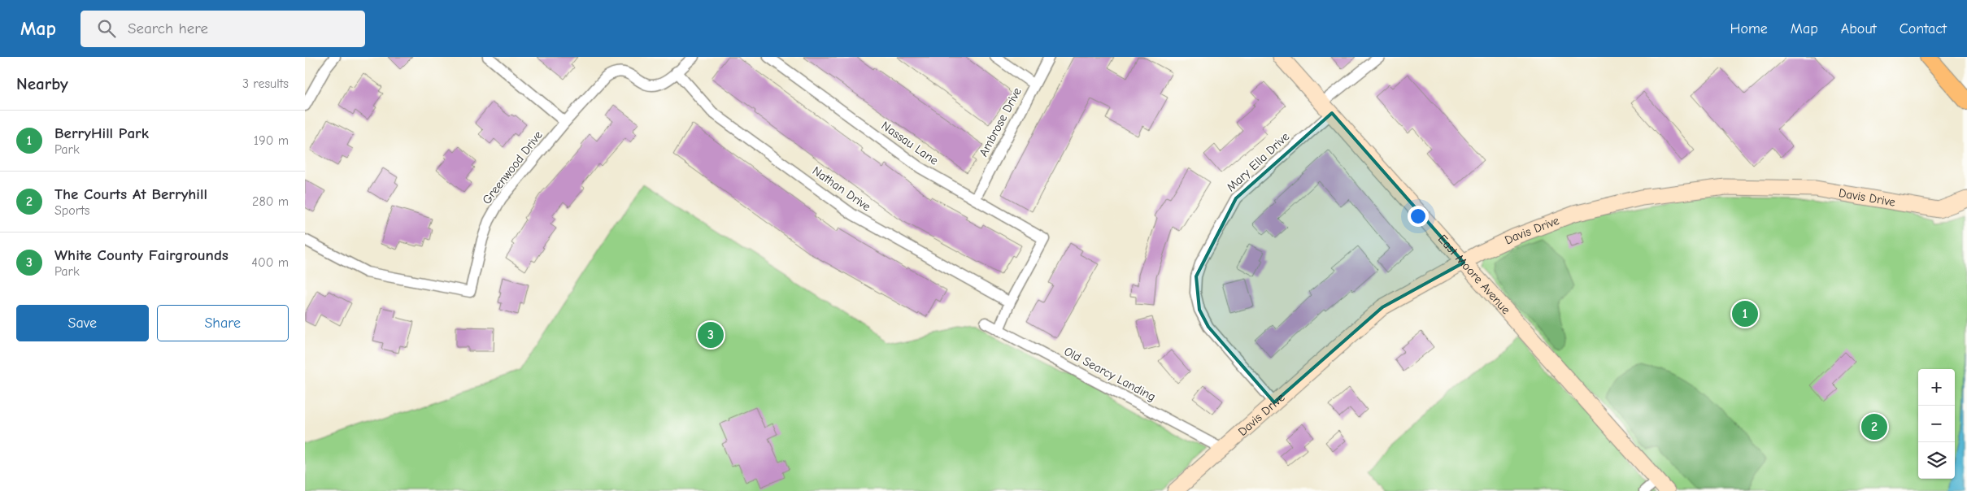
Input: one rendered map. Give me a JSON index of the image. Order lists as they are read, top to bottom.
{
  "streets": {
    "street": [
      "Ambrose Drive",
      "Nassau Lane",
      "Mary Ella Drive",
      "Greenwood Drive",
      "Nathan Drive",
      "Davis Drive",
      "East Moore Avenue",
      "Old Searcy Landing"
    ]
  },
  "crossings": [
    ["Ambrose Drive", "Nassau Lane"],
    ["Nassau Lane", "Nathan Drive"],
    ["Mary Ella Drive", "Davis Drive"],
    ["Mary Ella Drive", "East Moore Avenue"],
    ["Greenwood Drive", "Nathan Drive"],
    ["Davis Drive", "East Moore Avenue"],
    ["Davis Drive", "Old Searcy Landing"]
  ],
  "page": {
    "header": "Map",
    "search": "Search here",
    "nav": [
      "Home",
      "Map",
      "About",
      "Contact"
    ],
    "heading": ["Nearby", "3 results"],
    "list": [
      {
        "mark": "1",
        "name": "BerryHill Park",
        "note": "Park",
        "value": "190 m"
      },
      {
        "mark": "2",
        "name": "The Courts At Berryhill",
        "note": "Sports",
        "value": "280 m"
      },
      {
        "mark": "3",
        "name": "White County Fairgrounds",
        "note": "Park",
        "value": "400 m"
      }
    ],
    "buttons": ["Save", "Share"],
    "pins": ["1", "3", "2"],
    "map_buttons": ["+", "−"]
  }
}
